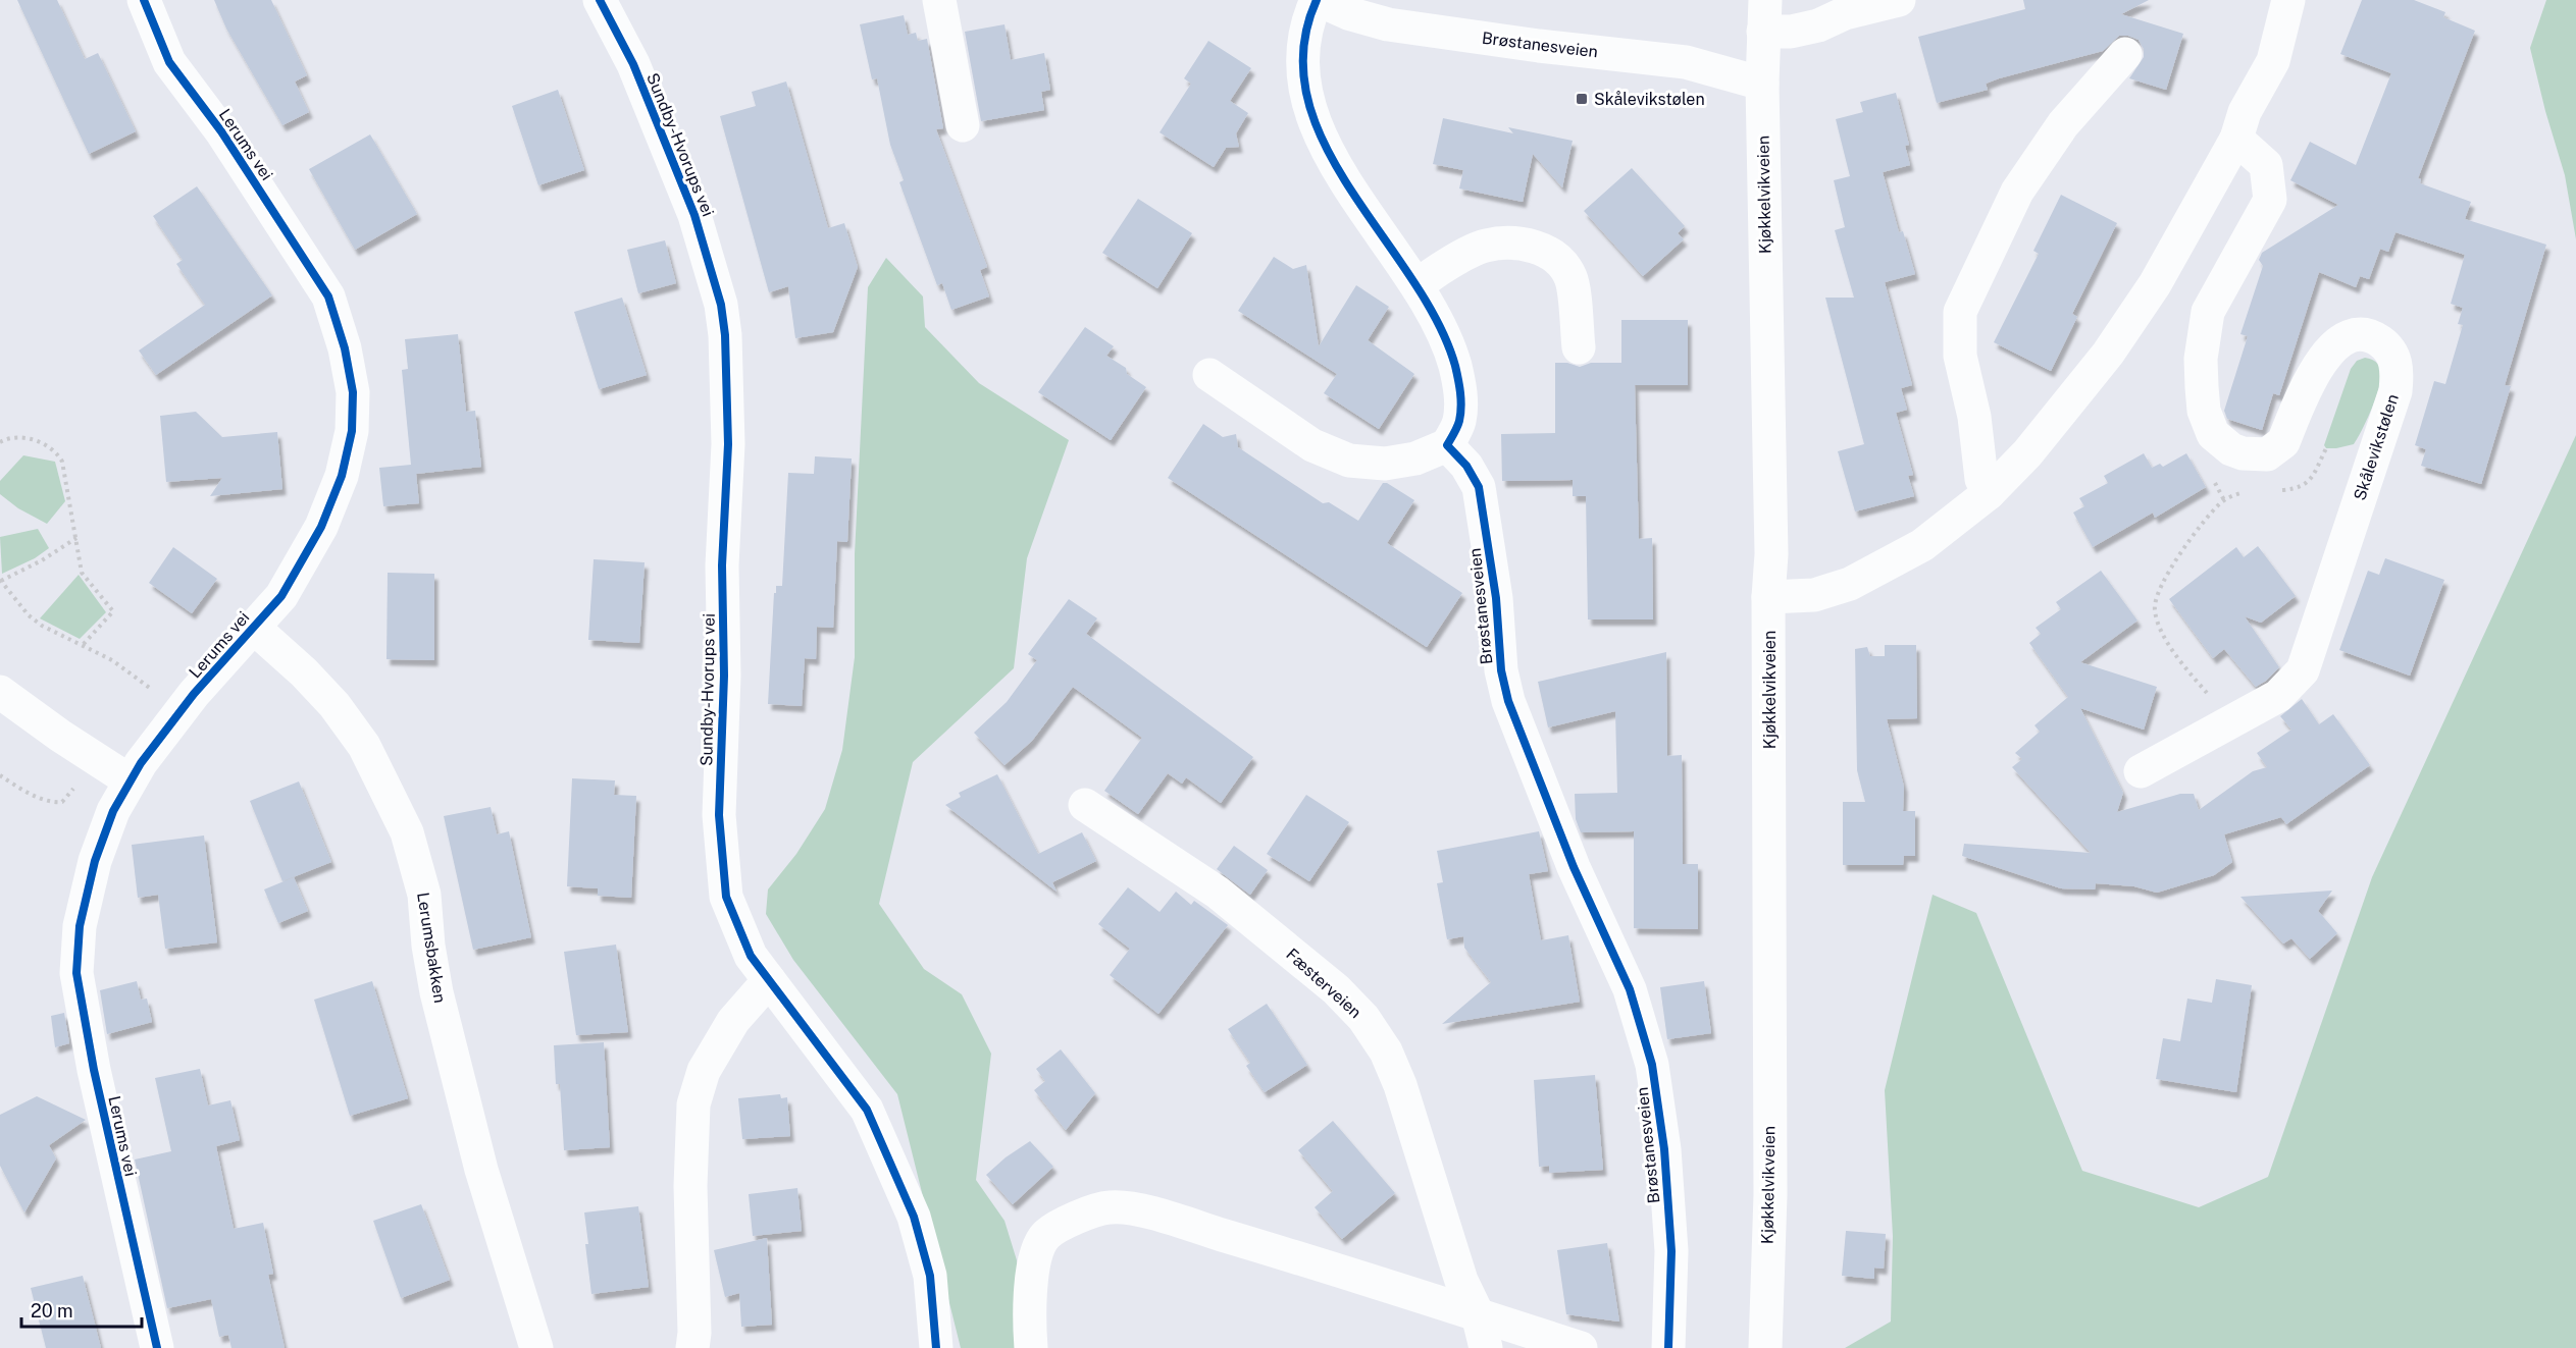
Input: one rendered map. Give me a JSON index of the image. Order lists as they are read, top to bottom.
{
  "streets": {
    "street": [
      "Brøstanesveien",
      "Lerums vei",
      "Sundby-Hvorups vei",
      "Kjøkkelvikveien",
      "Skålevikstølen",
      "Lerumsbakken",
      "Fæsterveien"
    ]
  },
  "crossings": [
    ["Brøstanesveien", "Kjøkkelvikveien"],
    ["Lerums vei", "Lerumsbakken"]
  ],
  "places": {
    "transit": ["Skålevikstølen"]
  },
  "scale_bar": "20 m"
}
